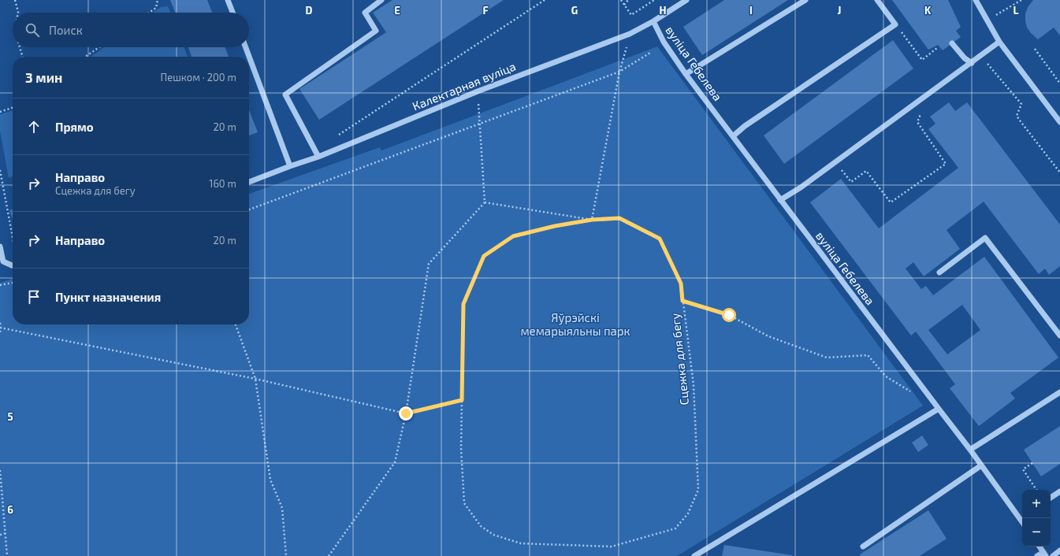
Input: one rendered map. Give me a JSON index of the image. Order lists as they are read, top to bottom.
{
  "streets": {
    "street": ["вуліца Гебелева", "Калектарная вуліца"],
    "path": ["Сцежка для бегу"]
  },
  "crossings": [
    ["вуліца Гебелева", "Калектарная вуліца"]
  ],
  "parks": ["Яўрэйскі мемарыяльны парк"],
  "page": {
    "search": "Поиск",
    "heading": ["3 мин", "Пешком · 200 m"],
    "list": [
      ["Прямо", "20 m"],
      ["Направо", "Сцежка для бегу", "160 m"],
      ["Направо", "20 m"],
      "Пункт назначения"
    ],
    "map_buttons": ["+", "−"]
  },
  "grid": {
    "columns": [
      "D",
      "E",
      "F",
      "G",
      "H",
      "I",
      "J",
      "K",
      "L"
    ],
    "rows": ["5", "6"]
  }
}
